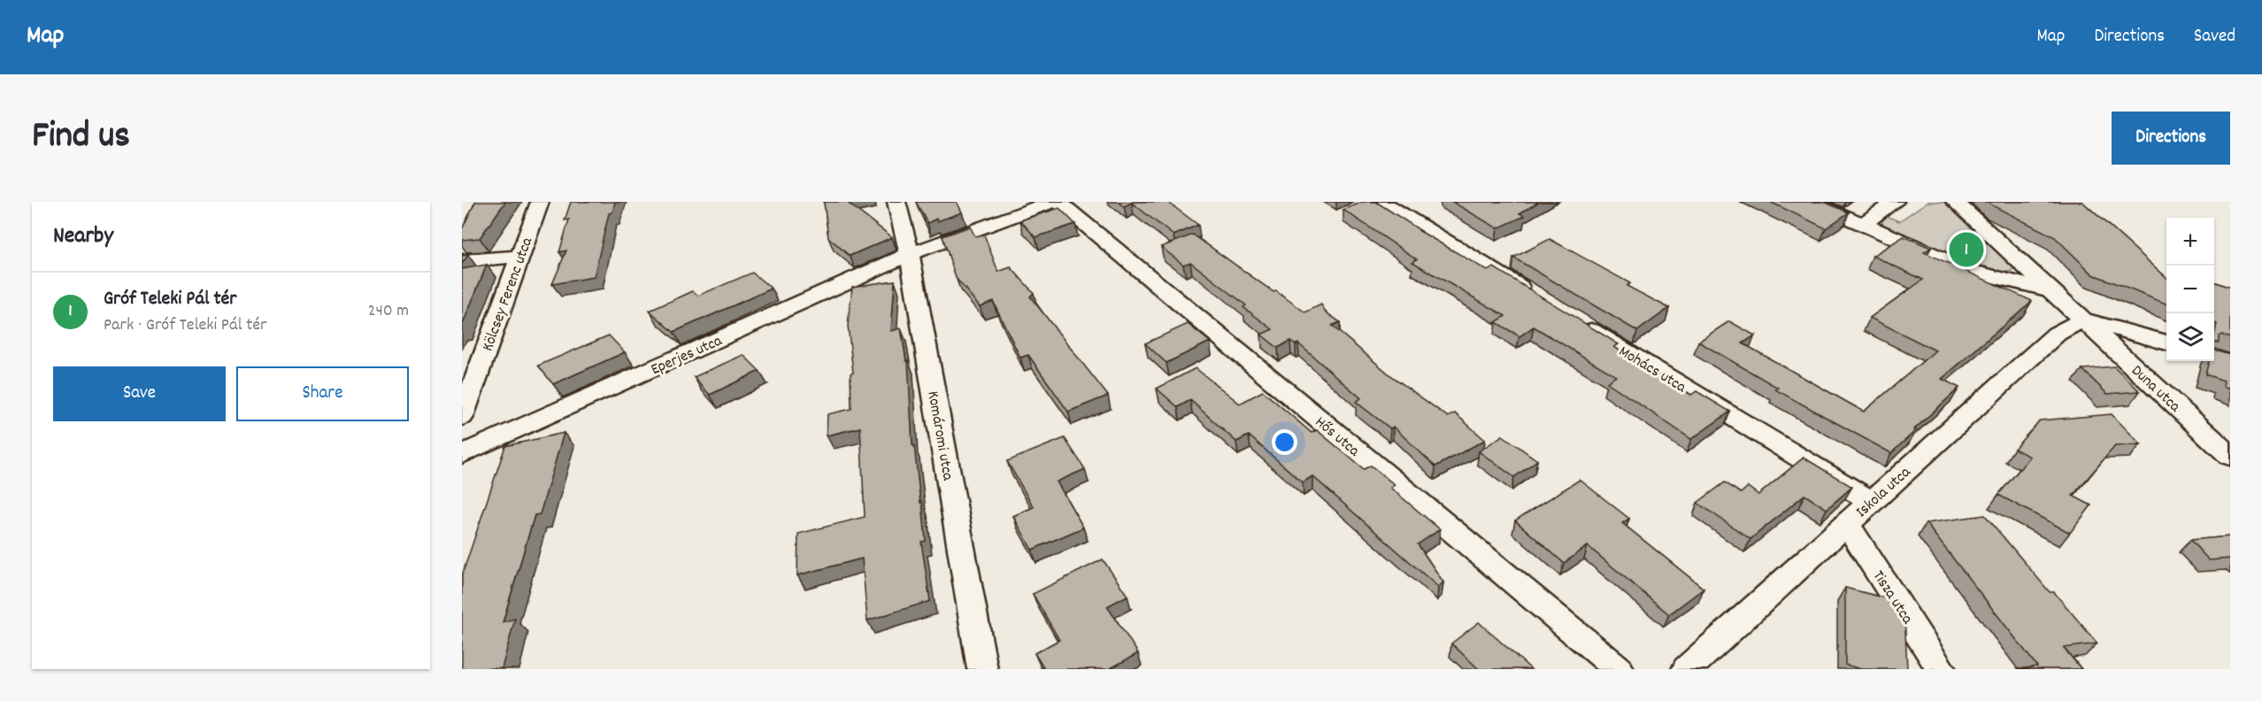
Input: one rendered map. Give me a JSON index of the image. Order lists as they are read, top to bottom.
{
  "streets": {
    "street": [
      "Kölcsey Ferenc utca",
      "Eperjes utca",
      "Mohács utca",
      "Duna utca",
      "Komáromi utca",
      "Hős utca",
      "Iskola utca",
      "Tisza utca"
    ]
  },
  "crossings": [
    ["Eperjes utca", "Komáromi utca"],
    ["Mohács utca", "Iskola utca"],
    ["Duna utca", "Iskola utca"],
    ["Iskola utca", "Tisza utca"]
  ],
  "page": {
    "header": "Map",
    "nav": ["Map", "Directions", "Saved"],
    "title": "Find us",
    "buttons": [
      "Directions",
      ["Save", "Share"]
    ],
    "heading": "Nearby",
    "map_buttons": ["+", "−"],
    "pins": "1",
    "list": [
      {
        "mark": "1",
        "name": "Gróf Teleki Pál tér",
        "note": "Park · Gróf Teleki Pál tér",
        "value": "240 m"
      }
    ]
  }
}
